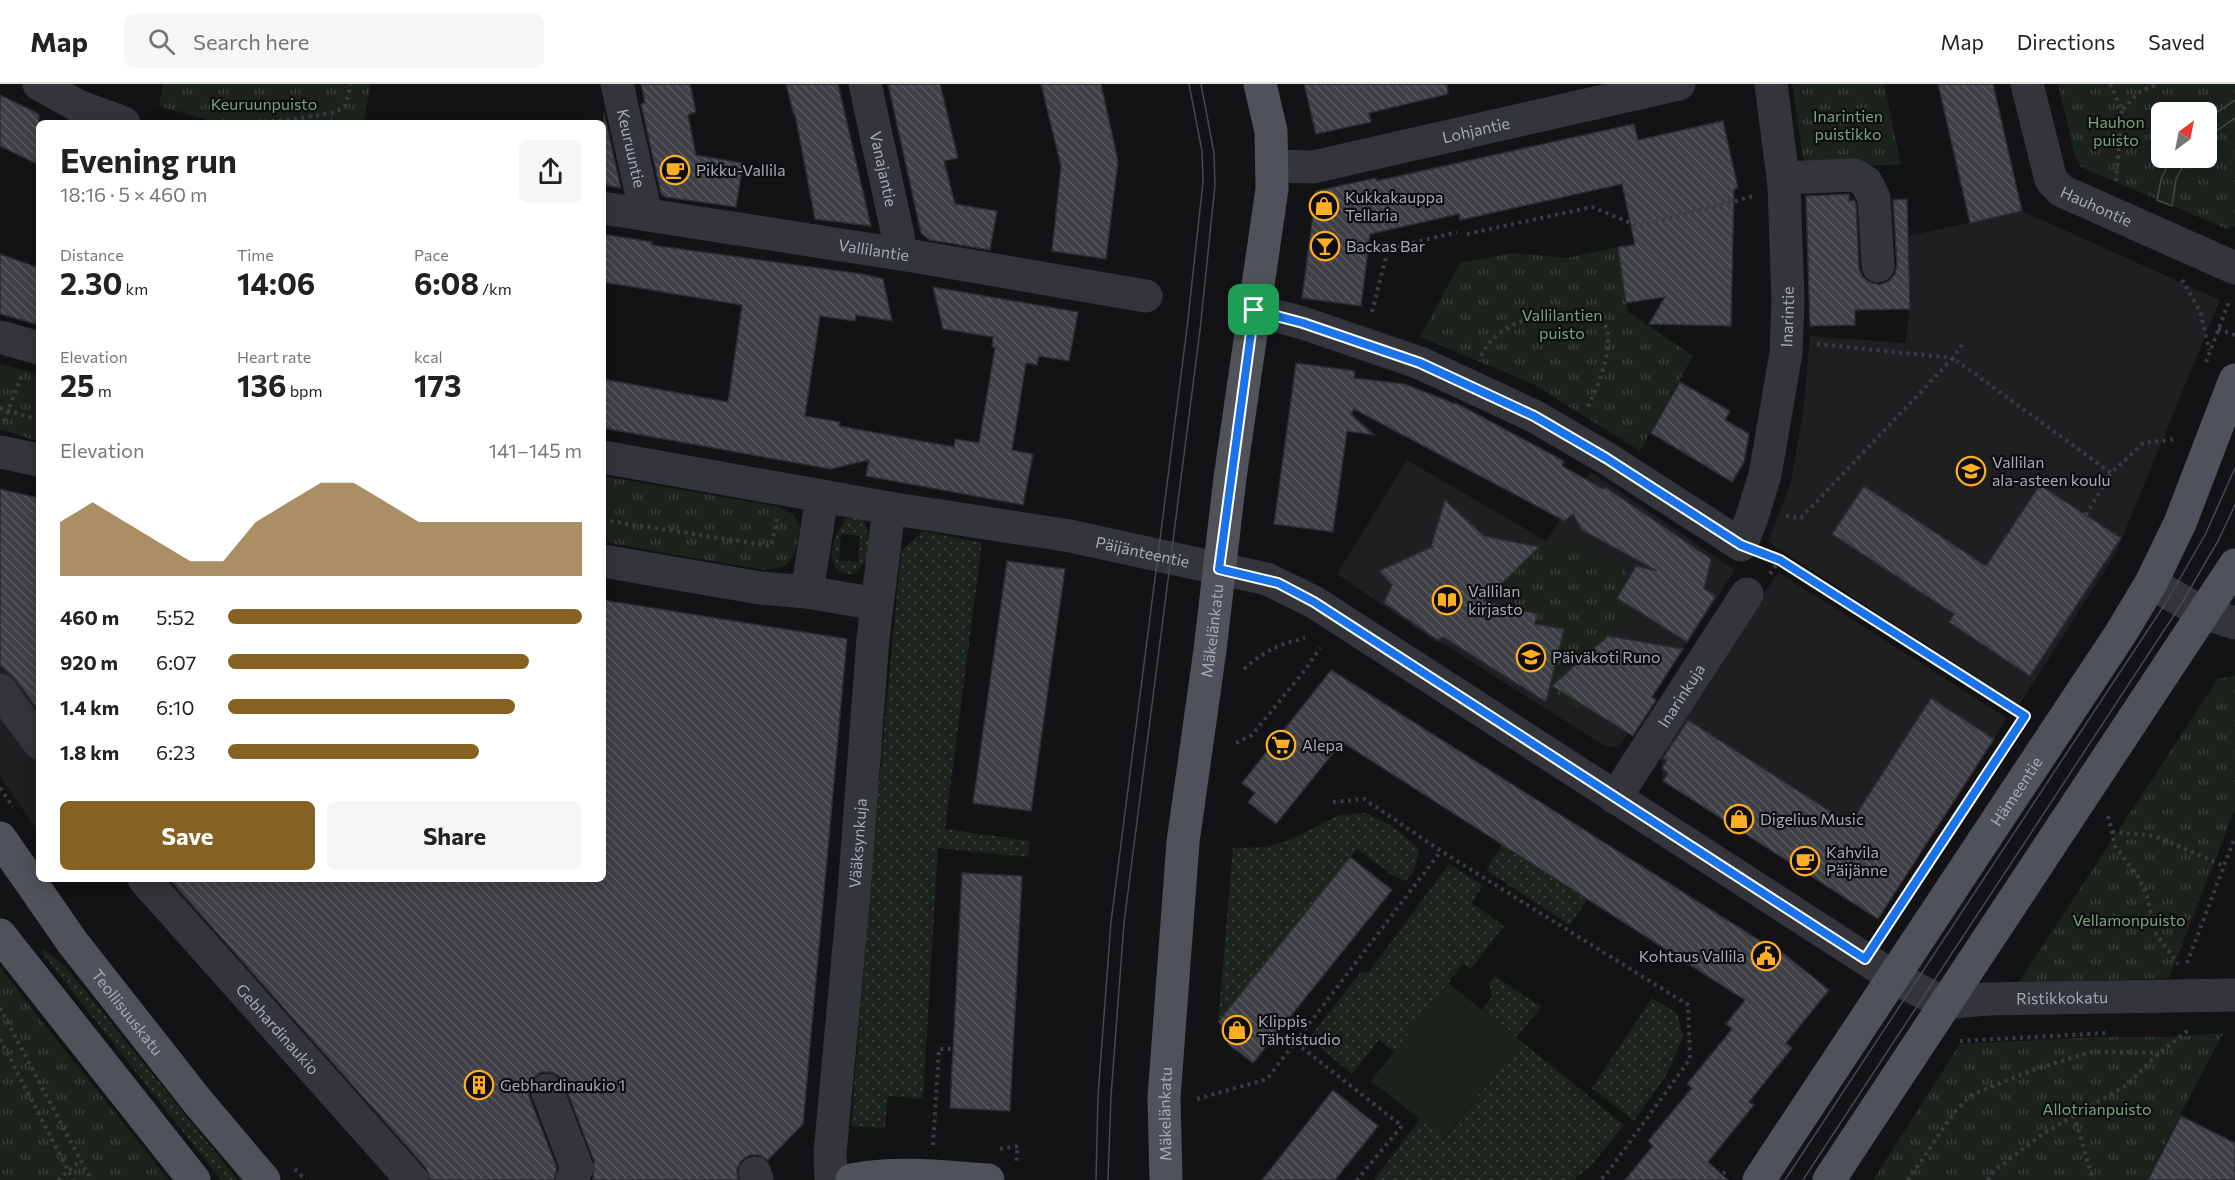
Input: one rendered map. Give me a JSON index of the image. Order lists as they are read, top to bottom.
{
  "streets": {
    "main road": ["Mäkelänkatu", "Hämeentie", "Teollisuuskatu"],
    "street": [
      "Lohjantie",
      "Keuruuntie",
      "Vanajantie",
      "Hauhontie",
      "Vallilantie",
      "Inarintie",
      "Päijänteentie",
      "Inarinkuja",
      "Vääksynkuja",
      "Ristikkokatu",
      "Gebhardinaukio"
    ]
  },
  "crossings": [
    ["Lohjantie", "Mäkelänkatu"],
    ["Keuruuntie", "Vallilantie"],
    ["Vanajantie", "Vallilantie"],
    ["Päijänteentie", "Mäkelänkatu"],
    ["Päijänteentie", "Inarinkuja"],
    ["Päijänteentie", "Hämeentie"],
    ["Päijänteentie", "Vääksynkuja"]
  ],
  "parks": [
    "Keuruunpuisto",
    "Inarintien puistikko",
    "Hauhon puisto",
    "Vallilantien puisto",
    "Vellamonpuisto",
    "Allotrianpuisto"
  ],
  "places": {
    "cafe": ["Pikku-Vallila", "Kahvila Päijänne"],
    "shop": ["Kukkakauppa Tellaria", "Digelius Music", "Klippis Tähtistudio"],
    "bar": ["Backas Bar"],
    "school or university": ["Vallilan ala-asteen koulu", "Päiväkoti Runo"],
    "library": ["Vallilan kirjasto"],
    "supermarket": ["Alepa"],
    "public building": ["Kohtaus Vallila"],
    "building": ["Gebhardinaukio 1"]
  },
  "north": "top right",
  "page": {
    "header": "Map",
    "search": "Search here",
    "nav": ["Map", "Directions", "Saved"],
    "heading": ["Evening run", "18:16 · 5 × 460 m"],
    "stats": [
      ["Distance", "2.30 km"],
      ["Time", "14:06"],
      ["Pace", "6:08 /km"],
      ["Elevation", "25 m"],
      ["Heart rate", "136 bpm"],
      ["kcal", "173"]
    ],
    "chart": ["Elevation", "141–145 m"],
    "list": [
      {
        "name": "460 m",
        "note": "5:52"
      },
      {
        "name": "920 m",
        "note": "6:07"
      },
      {
        "name": "1.4 km",
        "note": "6:10"
      },
      {
        "name": "1.8 km",
        "note": "6:23"
      }
    ],
    "buttons": ["Save", "Share"]
  }
}
